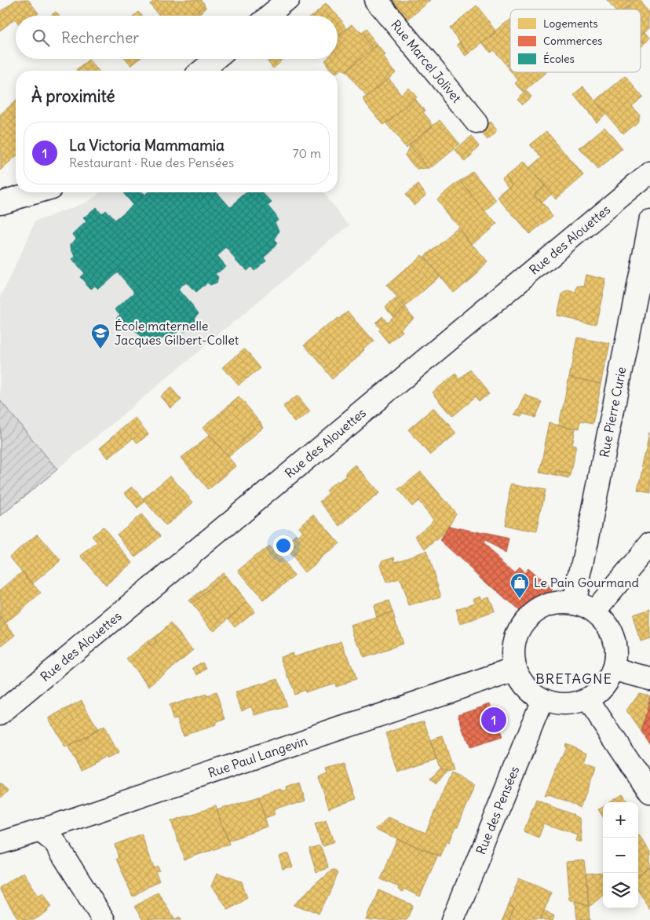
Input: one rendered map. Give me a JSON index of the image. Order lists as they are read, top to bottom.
{
  "streets": {
    "street": [
      "Rue Marcel Jolivet",
      "Rue des Alouettes",
      "Rue Pierre Curie",
      "Rue Paul Langevin",
      "Rue des Pensées"
    ]
  },
  "crossings": [
    ["Rue Pierre Curie", "Rue Paul Langevin"],
    ["Rue Pierre Curie", "Rue des Pensées"],
    ["Rue Paul Langevin", "Rue des Pensées"]
  ],
  "districts": ["BRETAGNE"],
  "places": {
    "school or university": ["École maternelle Jacques Gilbert-Collet"],
    "shop": ["Le Pain Gourmand"]
  },
  "legend": ["Logements", "Commerces", "Écoles"],
  "page": {
    "search": "Rechercher",
    "heading": "À proximité",
    "list": [
      {
        "mark": "1",
        "name": "La Victoria Mammamia",
        "note": "Restaurant · Rue des Pensées",
        "value": "70 m"
      }
    ],
    "pins": "1",
    "map_buttons": ["+", "−"]
  }
}
